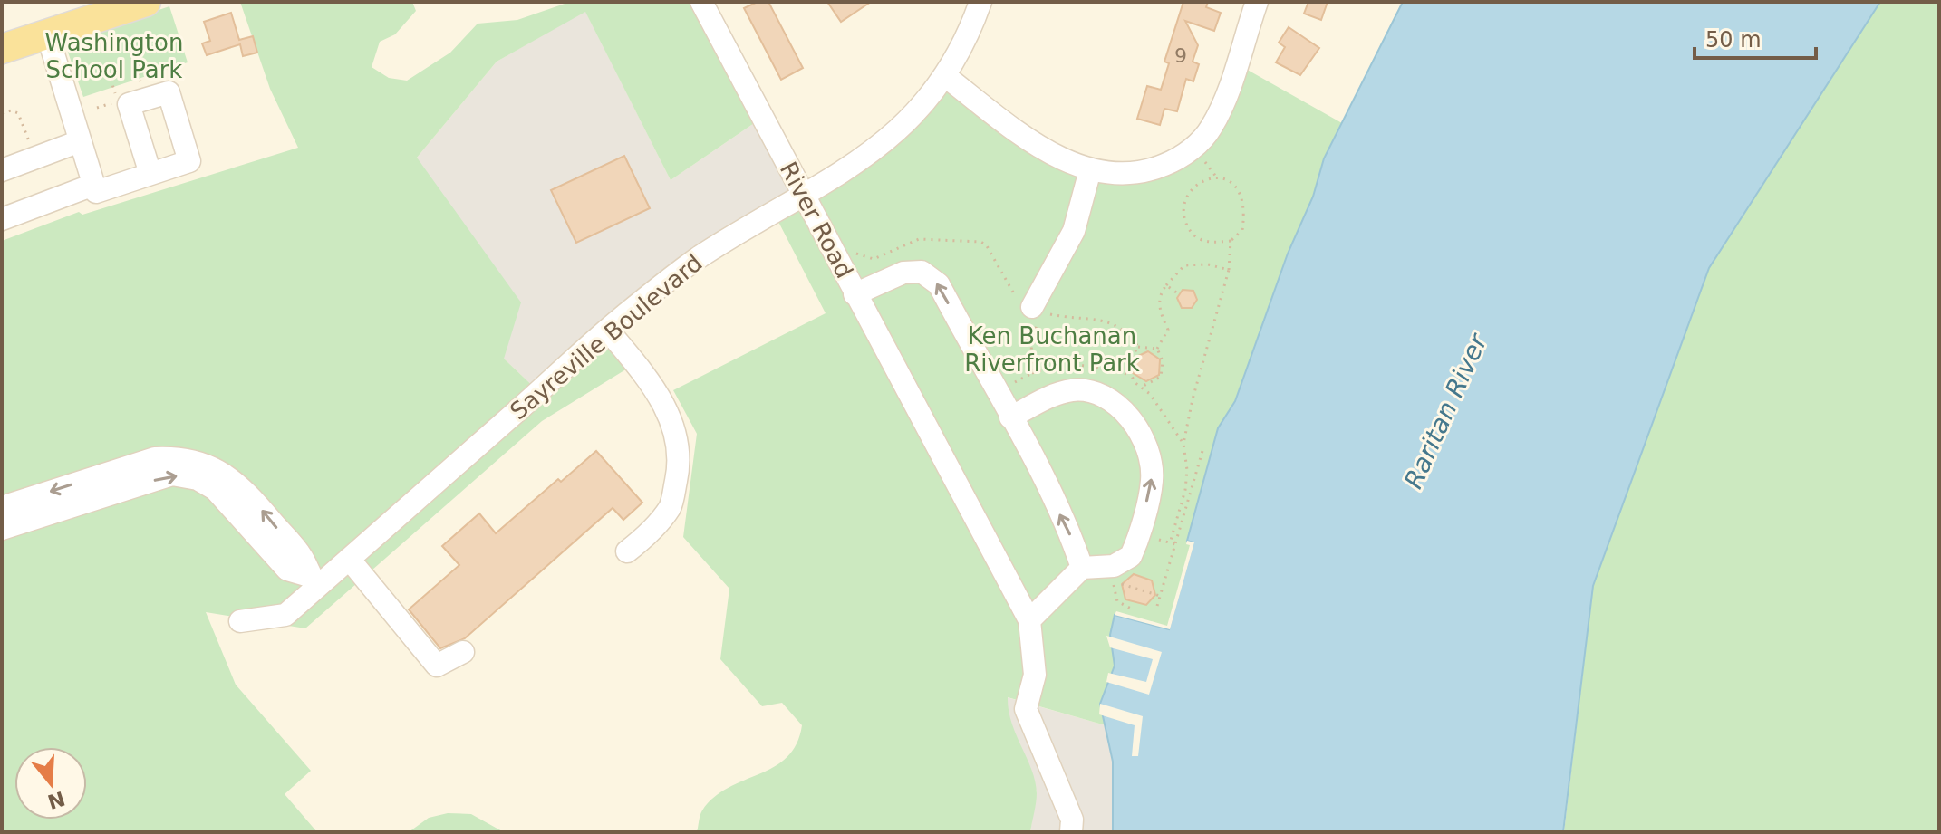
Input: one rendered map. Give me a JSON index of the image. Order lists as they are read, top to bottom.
{
  "streets": {
    "street": ["River Road", "Sayreville Boulevard"]
  },
  "crossings": [
    ["River Road", "Sayreville Boulevard"]
  ],
  "water": ["Raritan River"],
  "parks": ["Washington School Park", "Ken Buchanan Riverfront Park"],
  "house_numbers": ["9"],
  "scale_bar": "50 m",
  "north": "bottom"
}
